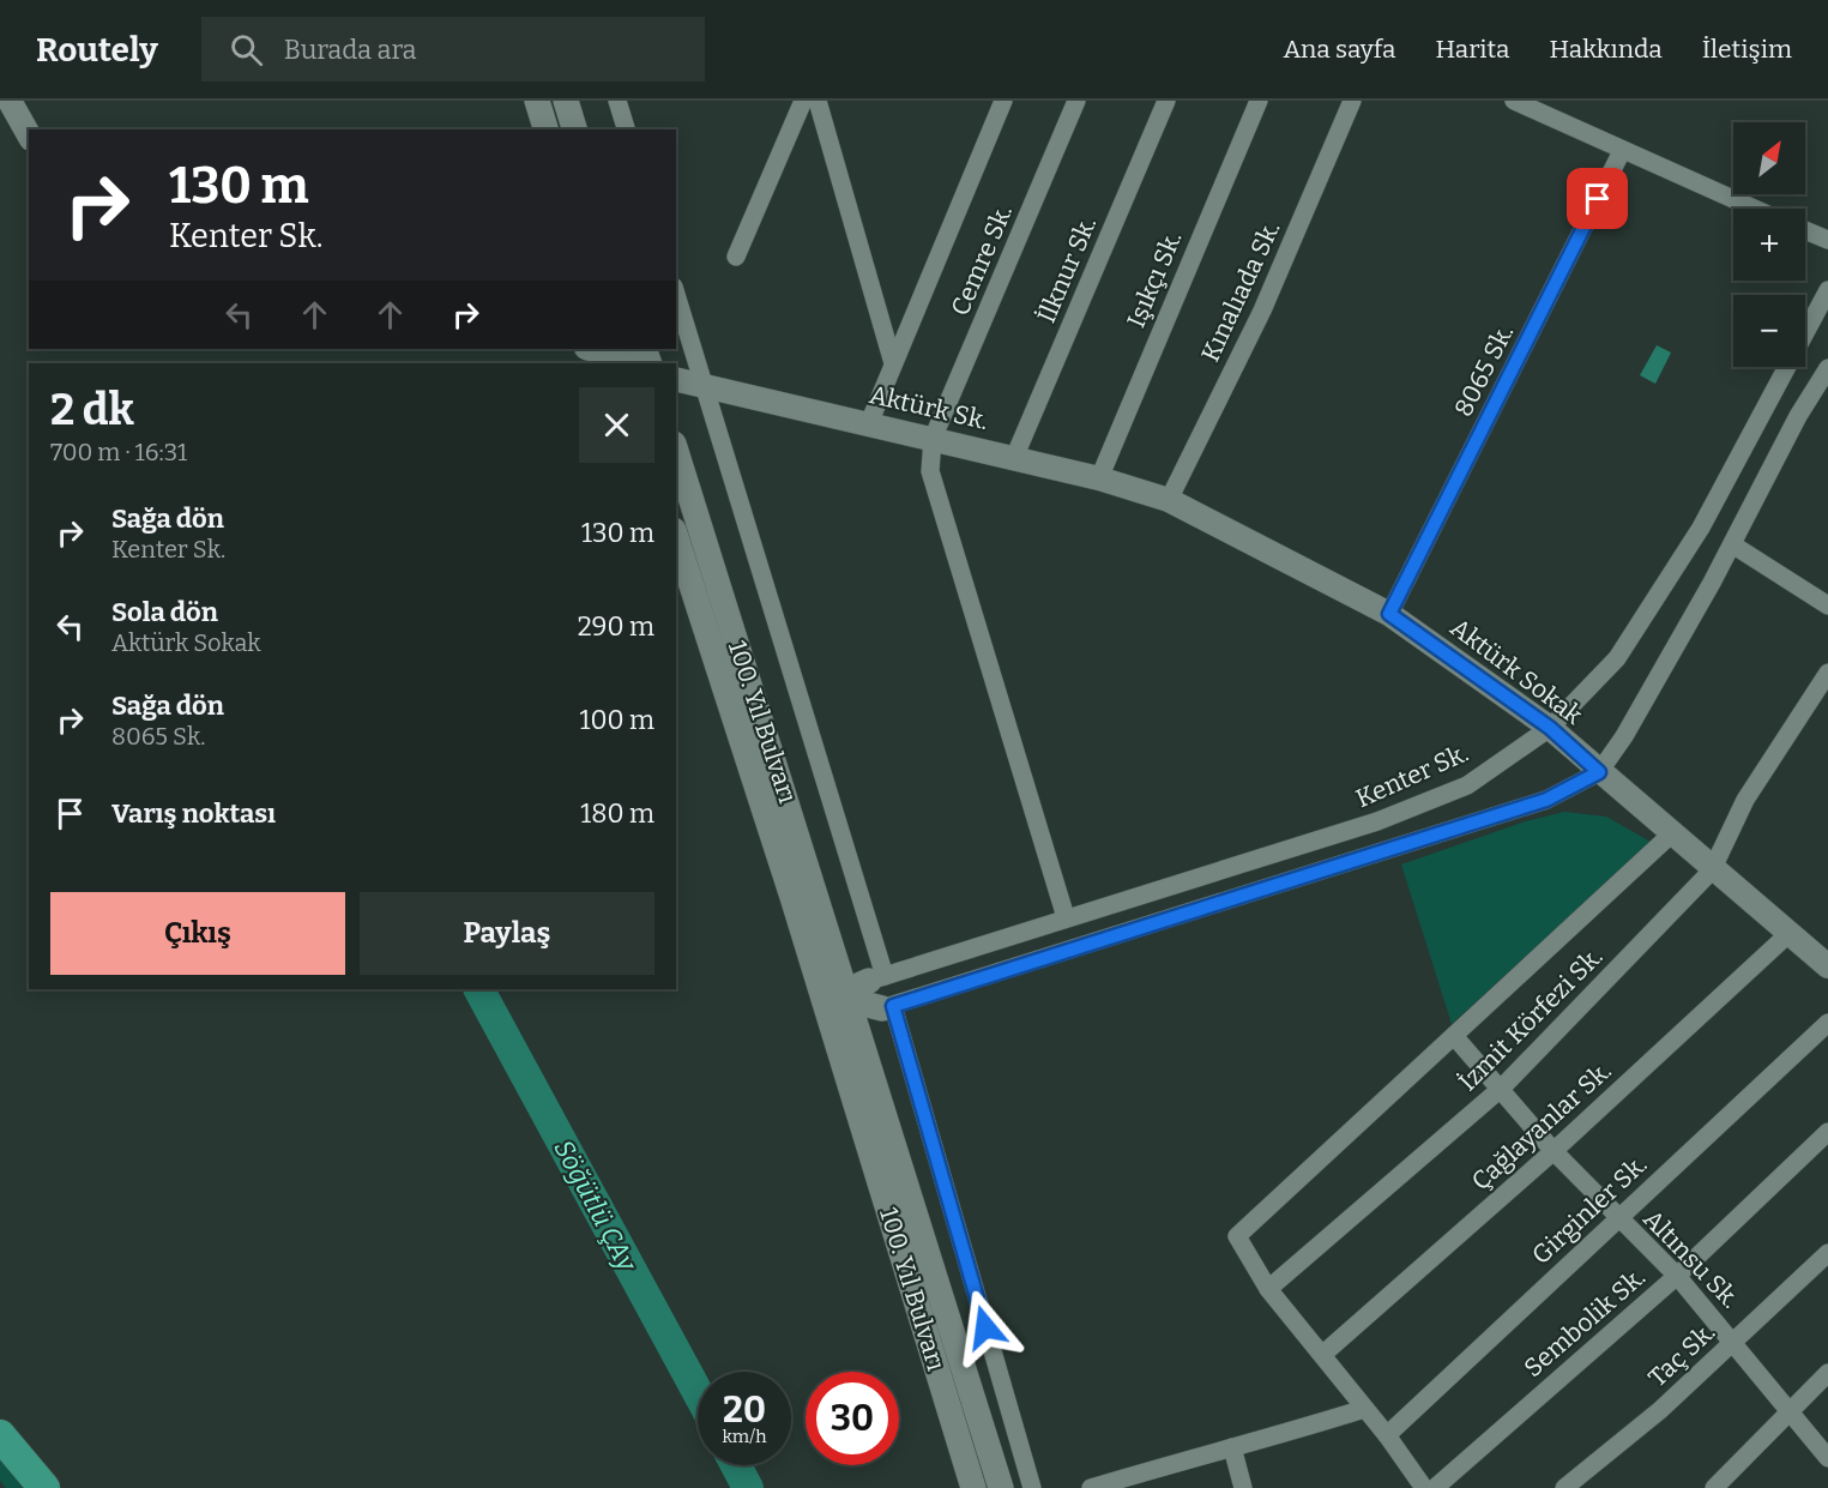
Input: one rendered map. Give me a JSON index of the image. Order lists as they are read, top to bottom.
{
  "streets": {
    "main road": ["100. Yıl Bulvarı"],
    "street": [
      "Cemre Sk.",
      "İlknur Sk.",
      "Işıkçı Sk.",
      "Kınalıada Sk.",
      "8065 Sk.",
      "Aktürk Sk.",
      "Aktürk Sokak",
      "Kenter Sk.",
      "İzmit Körfezi Sk.",
      "Çağlayanlar Sk.",
      "Girginler Sk.",
      "Altınsu Sk.",
      "Sembolik Sk.",
      "Taç Sk."
    ]
  },
  "crossings": [
    ["Cemre Sk.", "Aktürk Sk."],
    ["İlknur Sk.", "Aktürk Sk."],
    ["Işıkçı Sk.", "Aktürk Sk."],
    ["Kınalıada Sk.", "Aktürk Sk."],
    ["Kınalıada Sk.", "Aktürk Sokak"],
    ["8065 Sk.", "Aktürk Sokak"],
    ["Aktürk Sk.", "Aktürk Sokak"],
    ["Aktürk Sokak", "Kenter Sk."],
    ["Aktürk Sokak", "İzmit Körfezi Sk."],
    ["Aktürk Sokak", "Çağlayanlar Sk."],
    ["İzmit Körfezi Sk.", "Altınsu Sk."],
    ["Çağlayanlar Sk.", "Altınsu Sk."],
    ["Girginler Sk.", "Altınsu Sk."],
    ["Altınsu Sk.", "Sembolik Sk."],
    ["Altınsu Sk.", "Taç Sk."]
  ],
  "water": ["Söğütlü ÇAy"],
  "north": "top right",
  "page": {
    "header": "Routely",
    "search": "Burada ara",
    "nav": [
      "Ana sayfa",
      "Harita",
      "Hakkında",
      "İletişim"
    ],
    "map_buttons": ["+", "−"],
    "turn": ["130 m", "Kenter Sk."],
    "heading": ["2 dk", "700 m · 16:31"],
    "list": [
      {
        "name": "Sağa dön",
        "note": "Kenter Sk.",
        "value": "130 m"
      },
      {
        "name": "Sola dön",
        "note": "Aktürk Sokak",
        "value": "290 m"
      },
      {
        "name": "Sağa dön",
        "note": "8065 Sk.",
        "value": "100 m"
      },
      {
        "name": "Varış noktası",
        "value": "180 m"
      }
    ],
    "buttons": ["Çıkış", "Paylaş"],
    "speed": "20 km/h",
    "limit": "30"
  }
}
